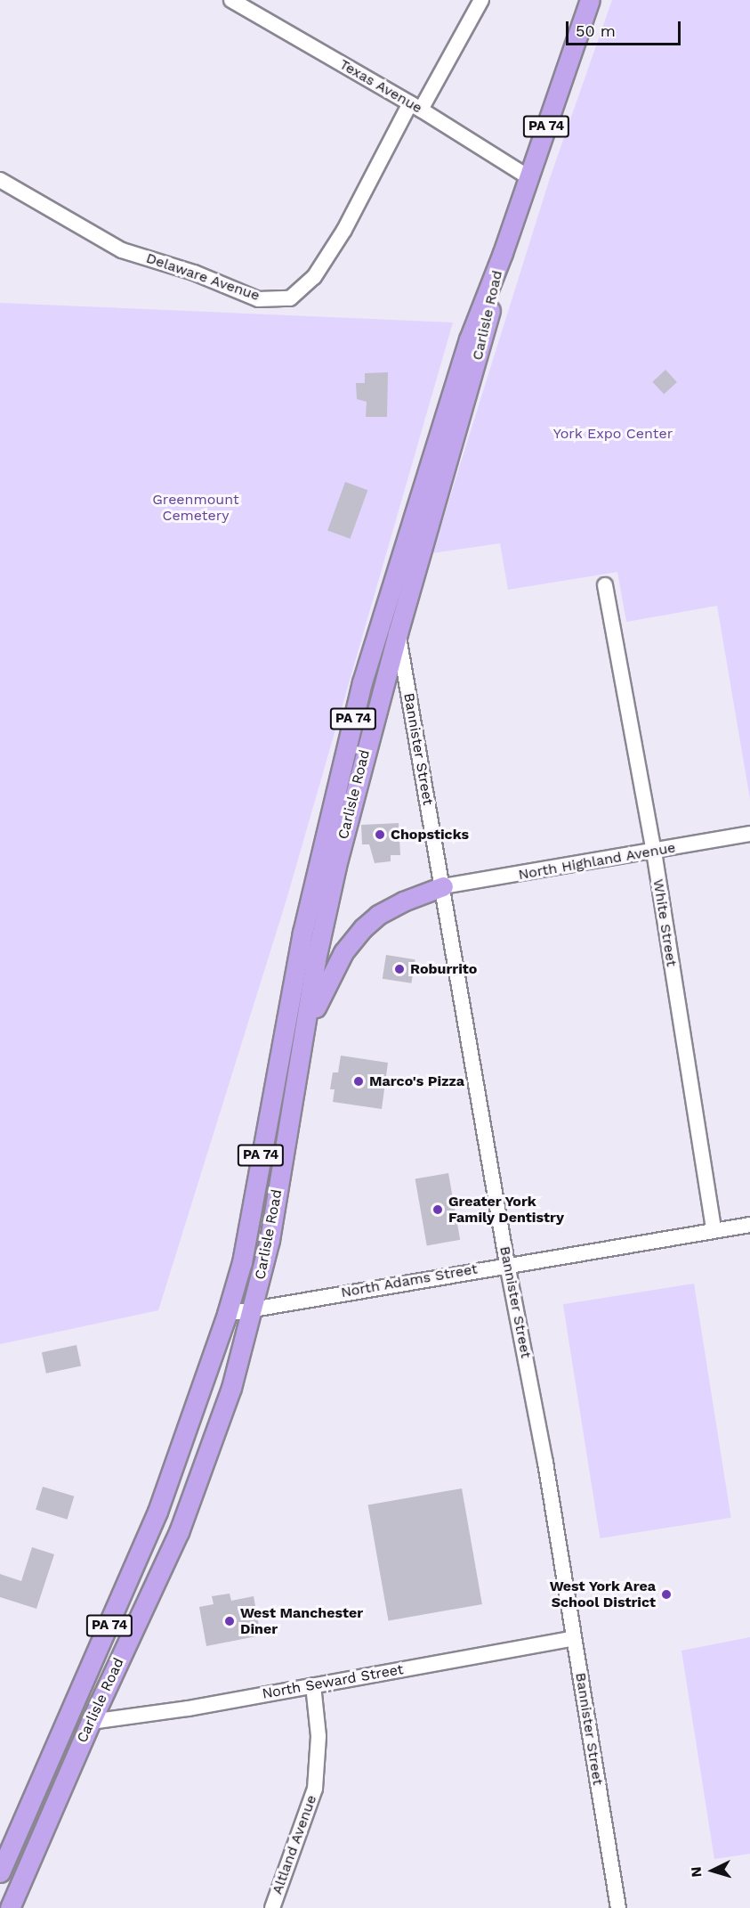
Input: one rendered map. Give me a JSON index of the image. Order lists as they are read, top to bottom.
{
  "streets": {
    "main road": ["PA 74", "Carlisle Road"],
    "street": [
      "Texas Avenue",
      "Delaware Avenue",
      "Bannister Street",
      "North Highland Avenue",
      "White Street",
      "North Adams Street",
      "North Seward Street",
      "Altland Avenue"
    ]
  },
  "crossings": [
    ["Texas Avenue", "PA 74"],
    ["Texas Avenue", "Delaware Avenue"],
    ["PA 74", "Carlisle Road"],
    ["Carlisle Road", "Bannister Street"],
    ["Carlisle Road", "North Adams Street"],
    ["Carlisle Road", "North Seward Street"],
    ["Bannister Street", "North Highland Avenue"],
    ["Bannister Street", "North Adams Street"],
    ["Bannister Street", "North Seward Street"],
    ["North Highland Avenue", "White Street"],
    ["White Street", "North Adams Street"],
    ["North Seward Street", "Altland Avenue"]
  ],
  "parks": ["York Expo Center", "Greenmount Cemetery"],
  "places": [
    "Chopsticks",
    "Roburrito",
    "Marco's Pizza",
    "Greater York Family Dentistry",
    "West York Area School District",
    "West Manchester Diner"
  ],
  "scale_bar": "50 m",
  "north": "left"
}
